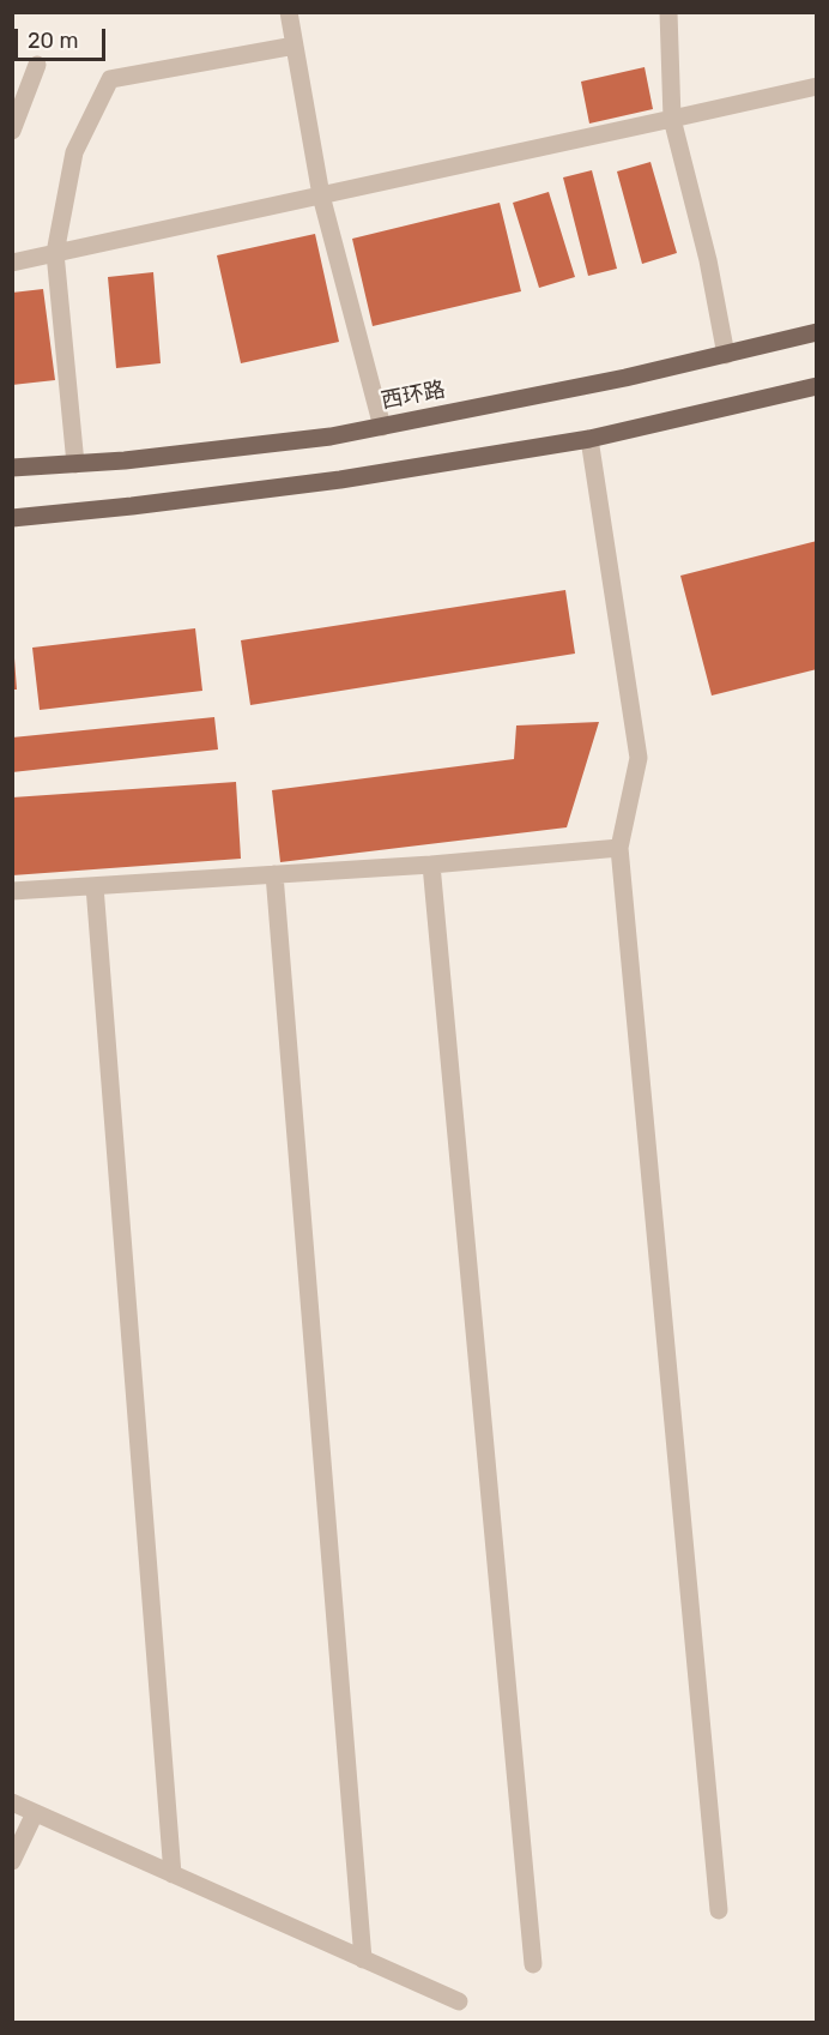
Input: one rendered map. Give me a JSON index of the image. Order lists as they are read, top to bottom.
{
  "streets": {
    "main road": ["西环路"]
  },
  "scale_bar": "20 m"
}
